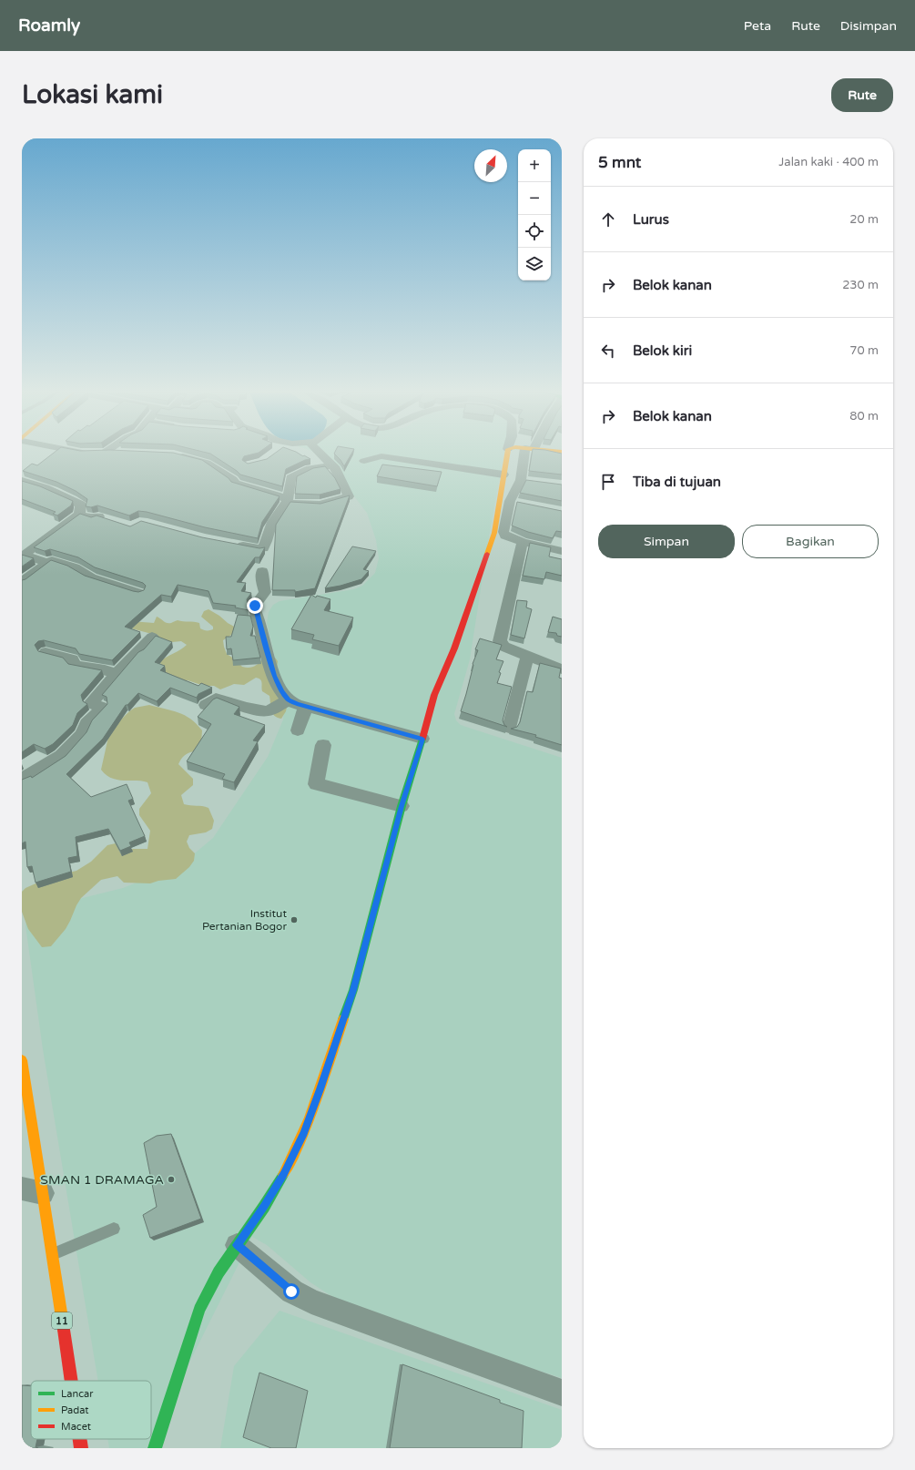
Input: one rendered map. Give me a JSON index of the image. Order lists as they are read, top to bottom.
{
  "streets": {
    "main road": ["11"]
  },
  "places": ["Institut Pertanian Bogor", "SMAN 1 DRAMAGA"],
  "legend": ["Lancar", "Padat", "Macet"],
  "north": "top right",
  "page": {
    "header": "Roamly",
    "nav": ["Peta", "Rute", "Disimpan"],
    "buttons": [
      "Rute",
      ["Simpan", "Bagikan"]
    ],
    "title": "Lokasi kami",
    "heading": ["5 mnt", "Jalan kaki · 400 m"],
    "map_buttons": ["+", "−"],
    "list": [
      ["Lurus", "20 m"],
      ["Belok kanan", "230 m"],
      ["Belok kiri", "70 m"],
      ["Belok kanan", "80 m"],
      "Tiba di tujuan"
    ]
  }
}
